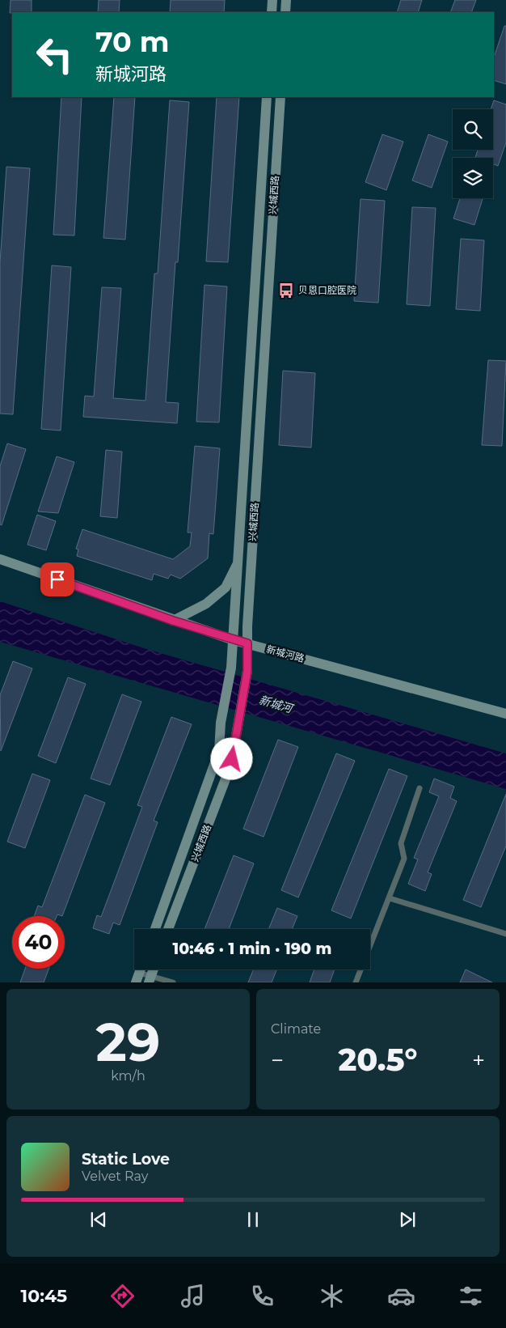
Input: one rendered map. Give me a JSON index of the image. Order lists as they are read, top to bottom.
{
  "streets": {
    "street": ["兴城西路", "新城河路"]
  },
  "crossings": [
    ["兴城西路", "新城河路"]
  ],
  "water": ["新城河"],
  "places": {
    "bus stop": ["贝恩口腔医院"]
  },
  "page": {
    "turn": ["70 m", "新城河路"],
    "limit": "40",
    "trip": "10:46 · 1 min · 190 m",
    "tile": [
      ["29", "km/h"],
      "Climate"
    ],
    "heat": ["−", "20.5°", "+"],
    "song": ["Static Love", "Velvet Ray"],
    "tabs": "10:45"
  }
}
